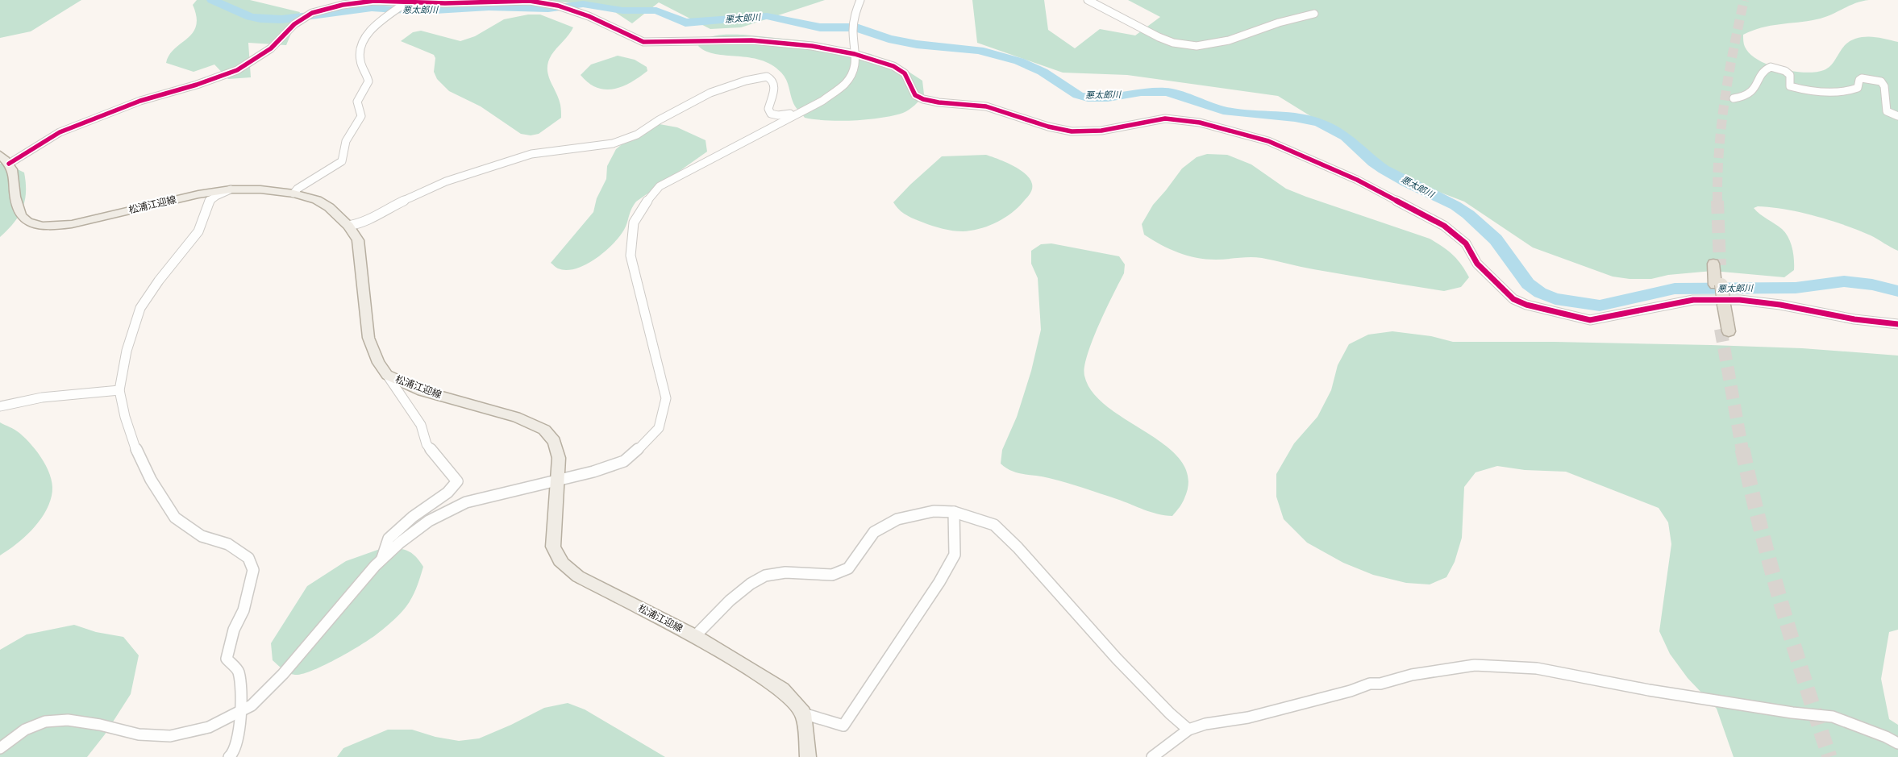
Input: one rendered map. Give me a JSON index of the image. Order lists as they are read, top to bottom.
{
  "streets": {
    "main road": ["松浦江迎線"]
  },
  "water": ["悪太郎川"]
}
